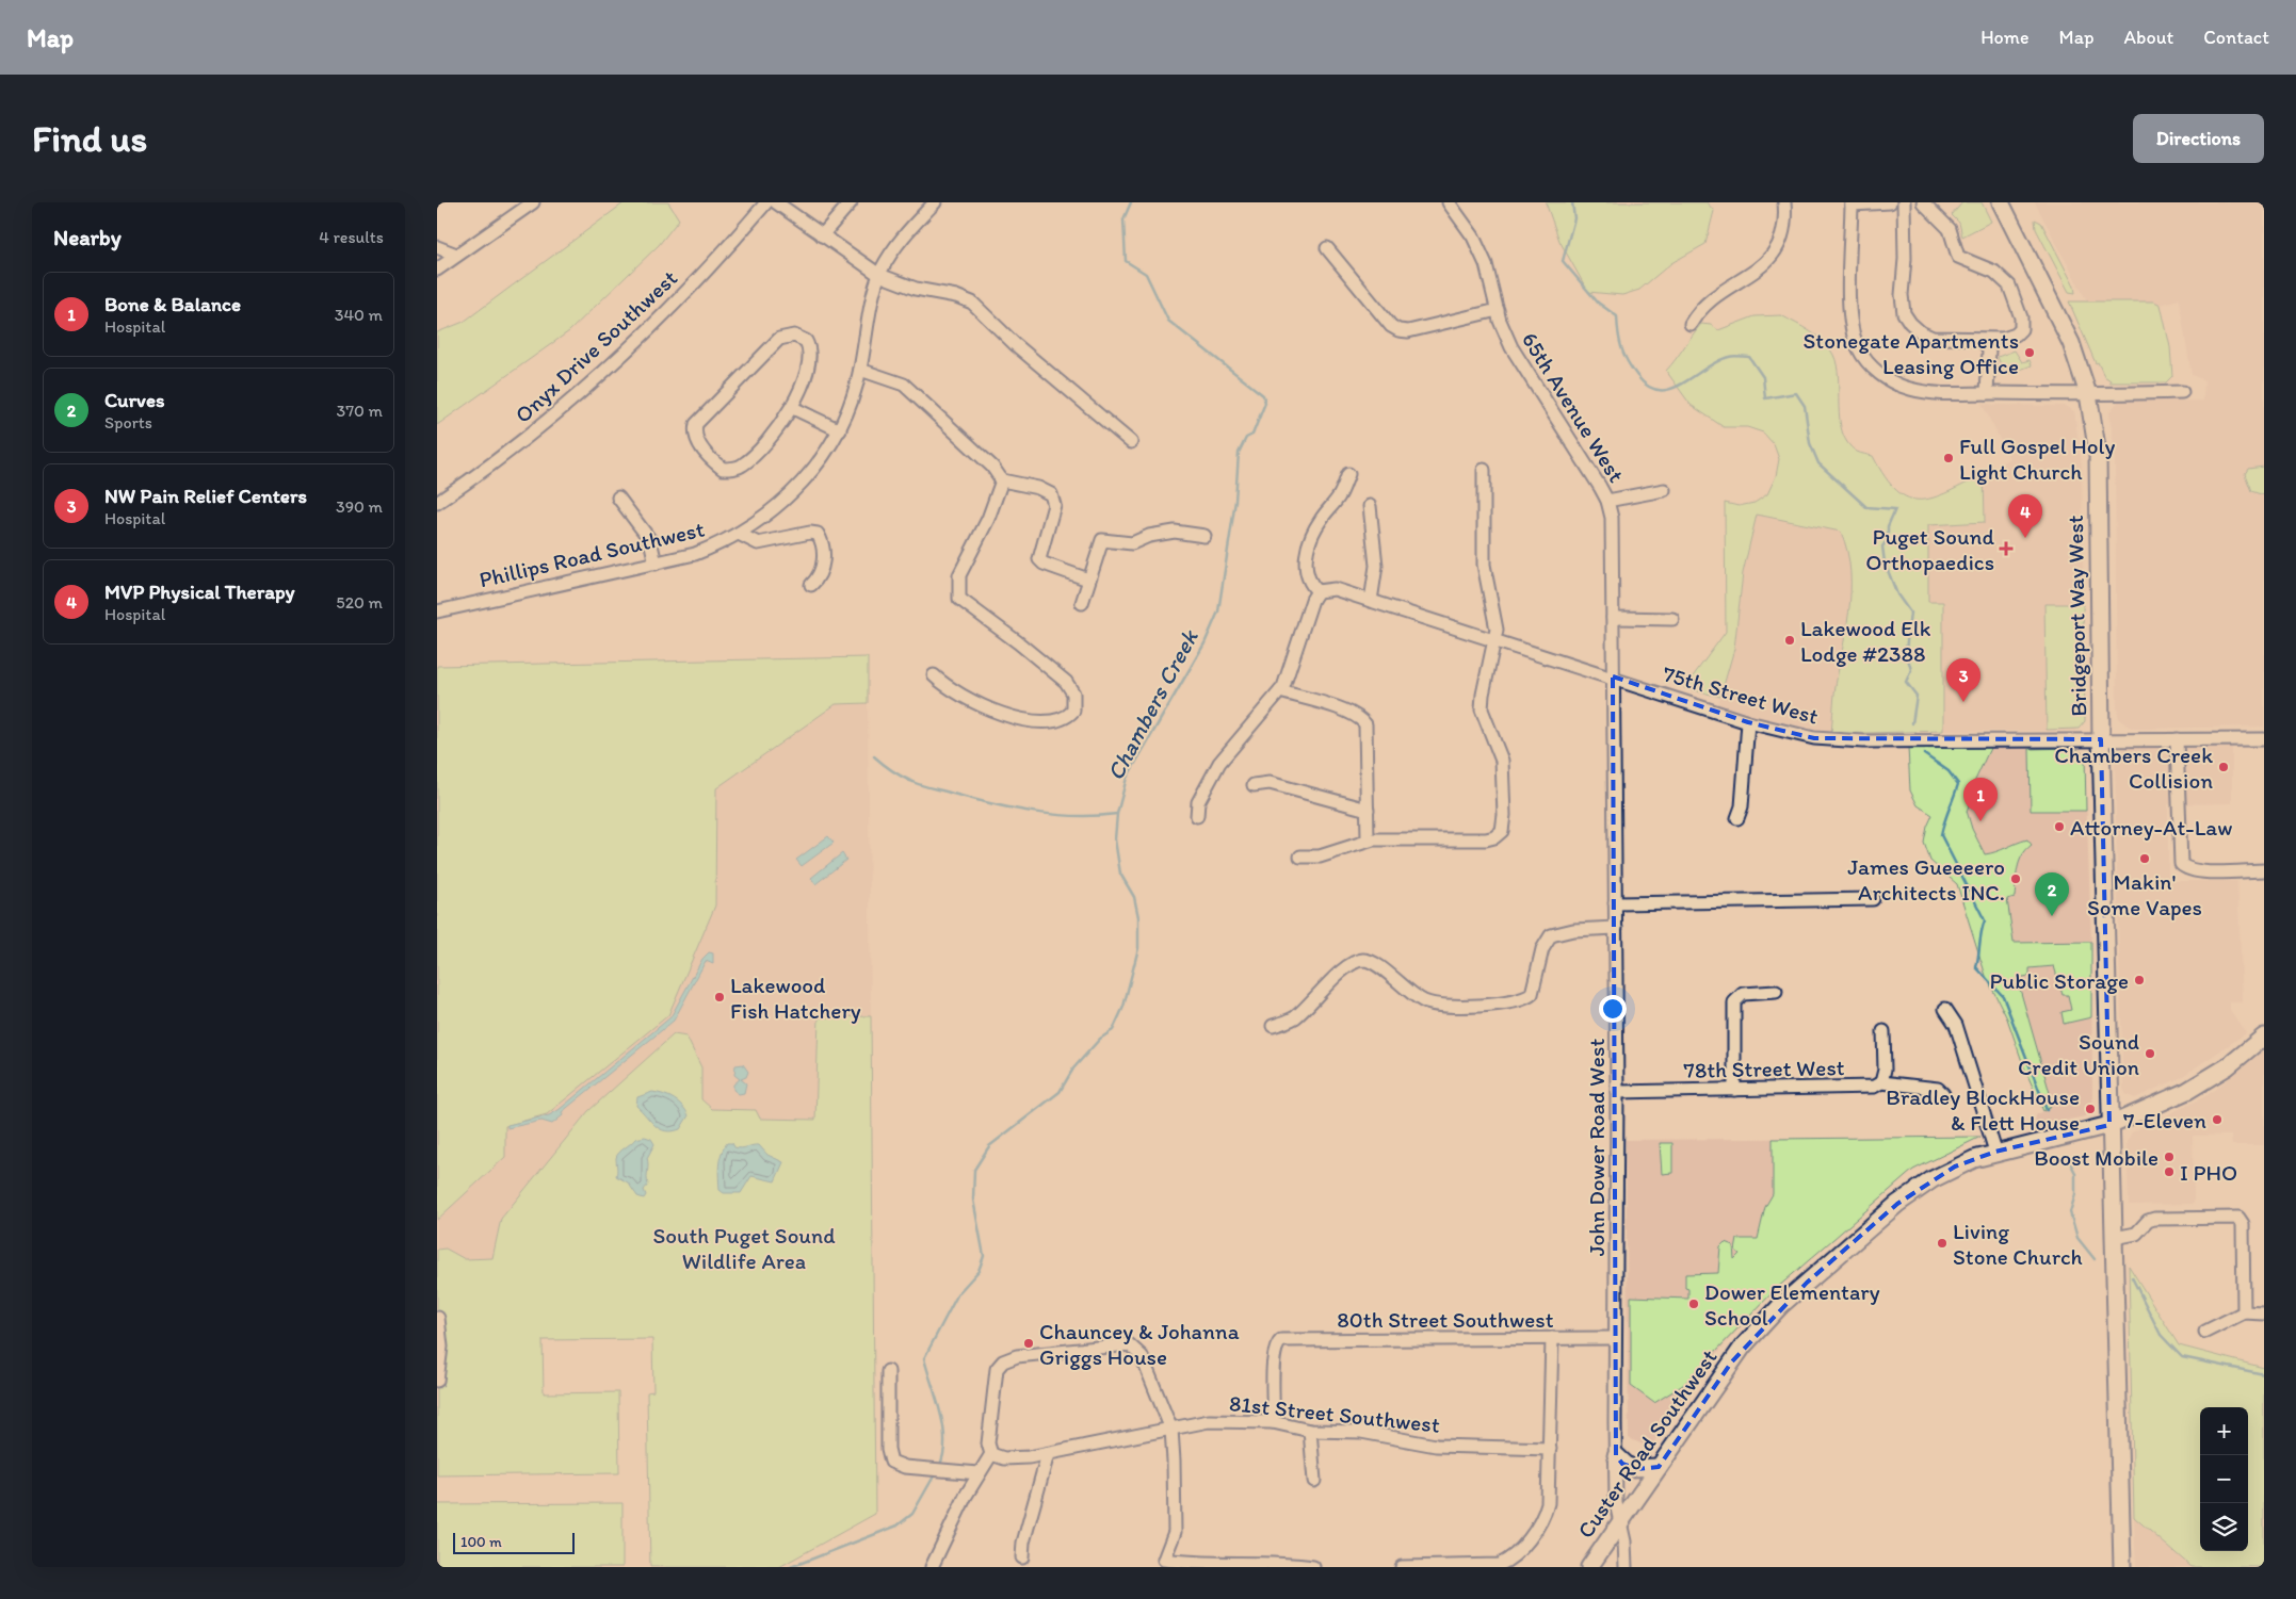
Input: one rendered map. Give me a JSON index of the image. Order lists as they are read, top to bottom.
{
  "streets": {
    "main road": ["Bridgeport Way West", "Custer Road Southwest"],
    "street": [
      "Onyx Drive Southwest",
      "65th Avenue West",
      "Phillips Road Southwest",
      "75th Street West",
      "78th Street West",
      "John Dower Road West",
      "80th Street Southwest",
      "81st Street Southwest"
    ]
  },
  "crossings": [
    ["65th Avenue West", "75th Street West"],
    ["65th Avenue West", "John Dower Road West"],
    ["Bridgeport Way West", "75th Street West"],
    ["Bridgeport Way West", "Custer Road Southwest"],
    ["75th Street West", "John Dower Road West"],
    ["78th Street West", "John Dower Road West"],
    ["John Dower Road West", "80th Street Southwest"],
    ["John Dower Road West", "Custer Road Southwest"],
    ["80th Street Southwest", "81st Street Southwest"]
  ],
  "water": ["Chambers Creek"],
  "parks": ["South Puget Sound Wildlife Area"],
  "places": {
    "other": [
      "Stonegate Apartments Leasing Office",
      "Full Gospel Holy Light Church",
      "Lakewood Elk Lodge #2388",
      "Chambers Creek Collision",
      "Attorney-At-Law",
      "Makin' Some Vapes",
      "James Gueeeero Architects INC.",
      "Public Storage",
      "Lakewood Fish Hatchery",
      "Sound Credit Union",
      "Bradley BlockHouse & Flett House",
      "7-Eleven",
      "Boost Mobile",
      "I PHO",
      "Living Stone Church",
      "Dower Elementary School",
      "Chauncey & Johanna Griggs House"
    ],
    "health": ["Puget Sound Orthopaedics"]
  },
  "scale_bar": "100 m",
  "page": {
    "header": "Map",
    "nav": [
      "Home",
      "Map",
      "About",
      "Contact"
    ],
    "buttons": "Directions",
    "title": "Find us",
    "heading": ["Nearby", "4 results"],
    "list": [
      {
        "mark": "1",
        "name": "Bone & Balance",
        "note": "Hospital",
        "value": "340 m"
      },
      {
        "mark": "2",
        "name": "Curves",
        "note": "Sports",
        "value": "370 m"
      },
      {
        "mark": "3",
        "name": "NW Pain Relief Centers",
        "note": "Hospital",
        "value": "390 m"
      },
      {
        "mark": "4",
        "name": "MVP Physical Therapy",
        "note": "Hospital",
        "value": "520 m"
      }
    ],
    "pins": [
      "4",
      "3",
      "1",
      "2"
    ],
    "map_buttons": ["+", "−"],
    "scale": "100 m"
  }
}
